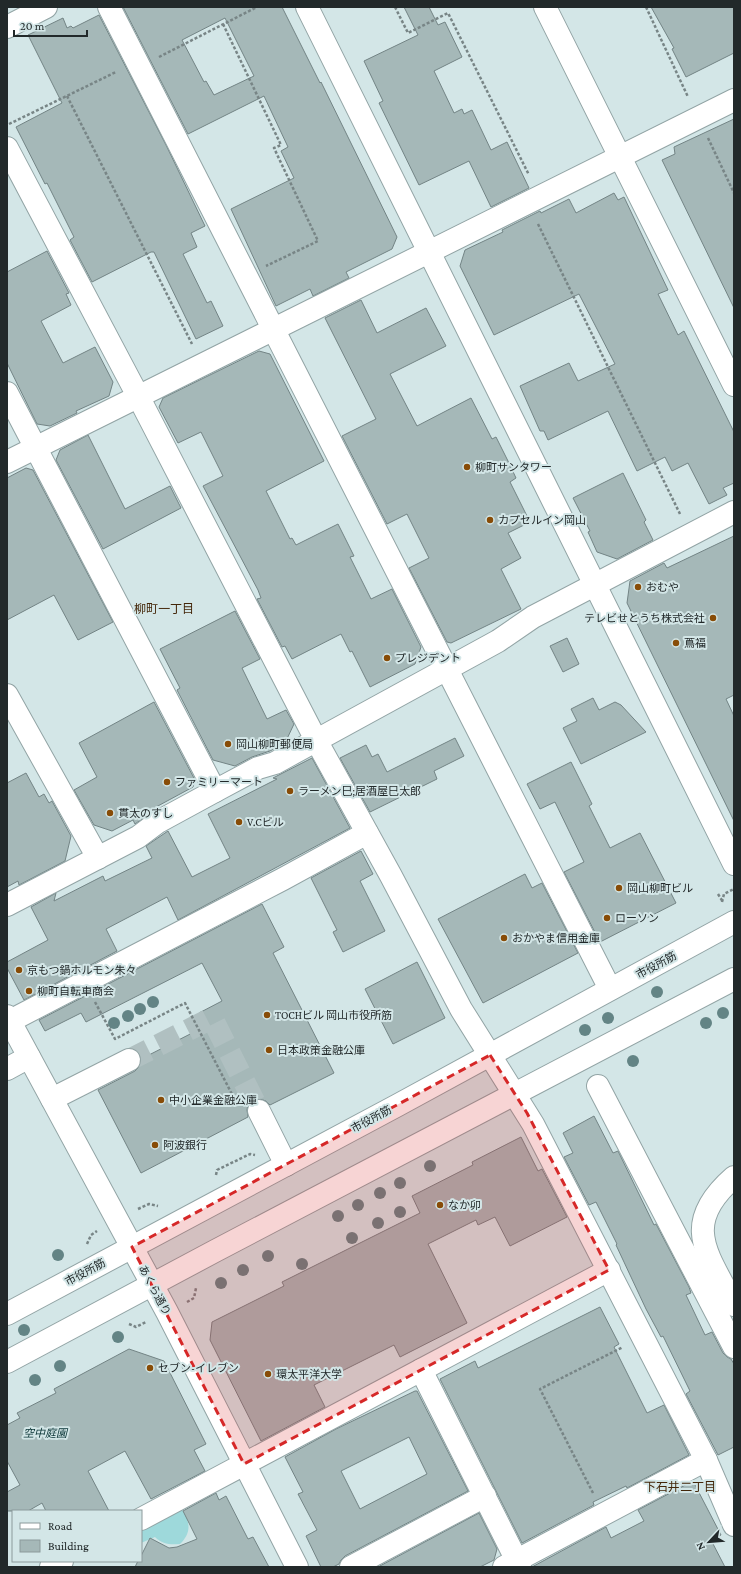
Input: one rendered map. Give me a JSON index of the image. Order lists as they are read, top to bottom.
{
  "streets": {
    "street": ["市役所筋", "あくら通り"]
  },
  "crossings": [
    ["市役所筋", "あくら通り"]
  ],
  "districts": ["柳町一丁目", "下石井二丁目"],
  "parks": ["空中庭園"],
  "places": [
    "柳町サンタワー",
    "カプセルイン岡山",
    "おむや",
    "テレビせとうち株式会社",
    "蔦福",
    "プレジデント",
    "岡山柳町郵便局",
    "ファミリーマート",
    "ラーメン巳;居酒屋巳太郎",
    "貫太のすし",
    "V.Cビル",
    "岡山柳町ビル",
    "ローソン",
    "おかやま信用金庫",
    "京もつ鍋ホルモン朱々",
    "柳町自転車商会",
    "TOCHビル 岡山市役所筋",
    "日本政策金融公庫",
    "中小企業金融公庫",
    "阿波銀行",
    "なか卯",
    "セブン-イレブン",
    "環太平洋大学"
  ],
  "legend": ["Road", "Building"],
  "scale_bar": "20 m",
  "north": "bottom left"
}
